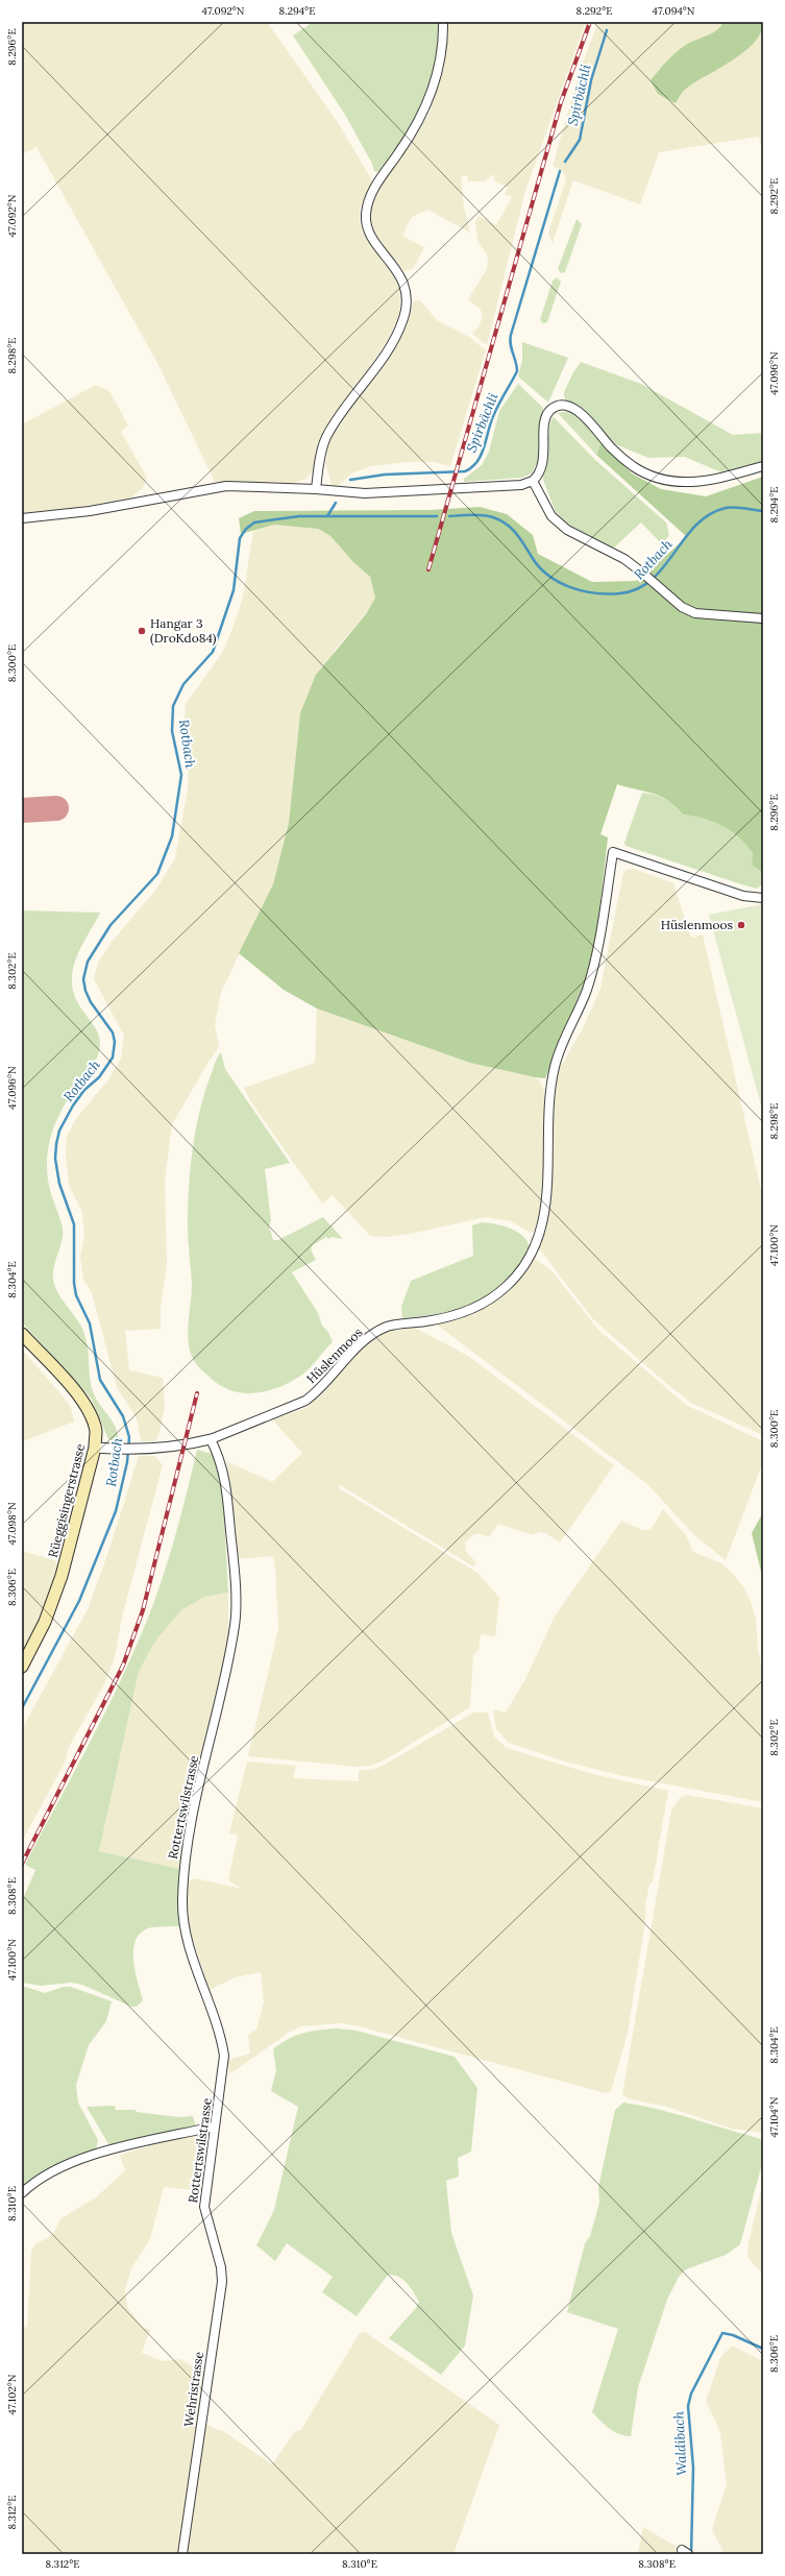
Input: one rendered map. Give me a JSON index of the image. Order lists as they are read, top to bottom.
{
  "streets": {
    "main road": ["Rüeggisingerstrasse"],
    "street": ["Hüslenmoos", "Rottertswilstrasse", "Wehristrasse"]
  },
  "crossings": [
    ["Hüslenmoos", "Rüeggisingerstrasse"],
    ["Hüslenmoos", "Rottertswilstrasse"],
    ["Rottertswilstrasse", "Wehristrasse"]
  ],
  "water": ["Spirbächli", "Rotbach", "Waldibach"],
  "places": ["Hangar 3 (DroKdo84)", "Hüslenmoos"],
  "coordinates": [
    "47.092°N",
    "8.294°E",
    "8.292°E",
    "47.094°N",
    "8.296°E",
    "8.298°E",
    "47.096°N",
    "8.300°E",
    "8.302°E",
    "47.100°N",
    "8.304°E",
    "47.098°N",
    "8.306°E",
    "8.308°E",
    "47.104°N",
    "8.310°E",
    "47.102°N",
    "8.312°E"
  ]
}
